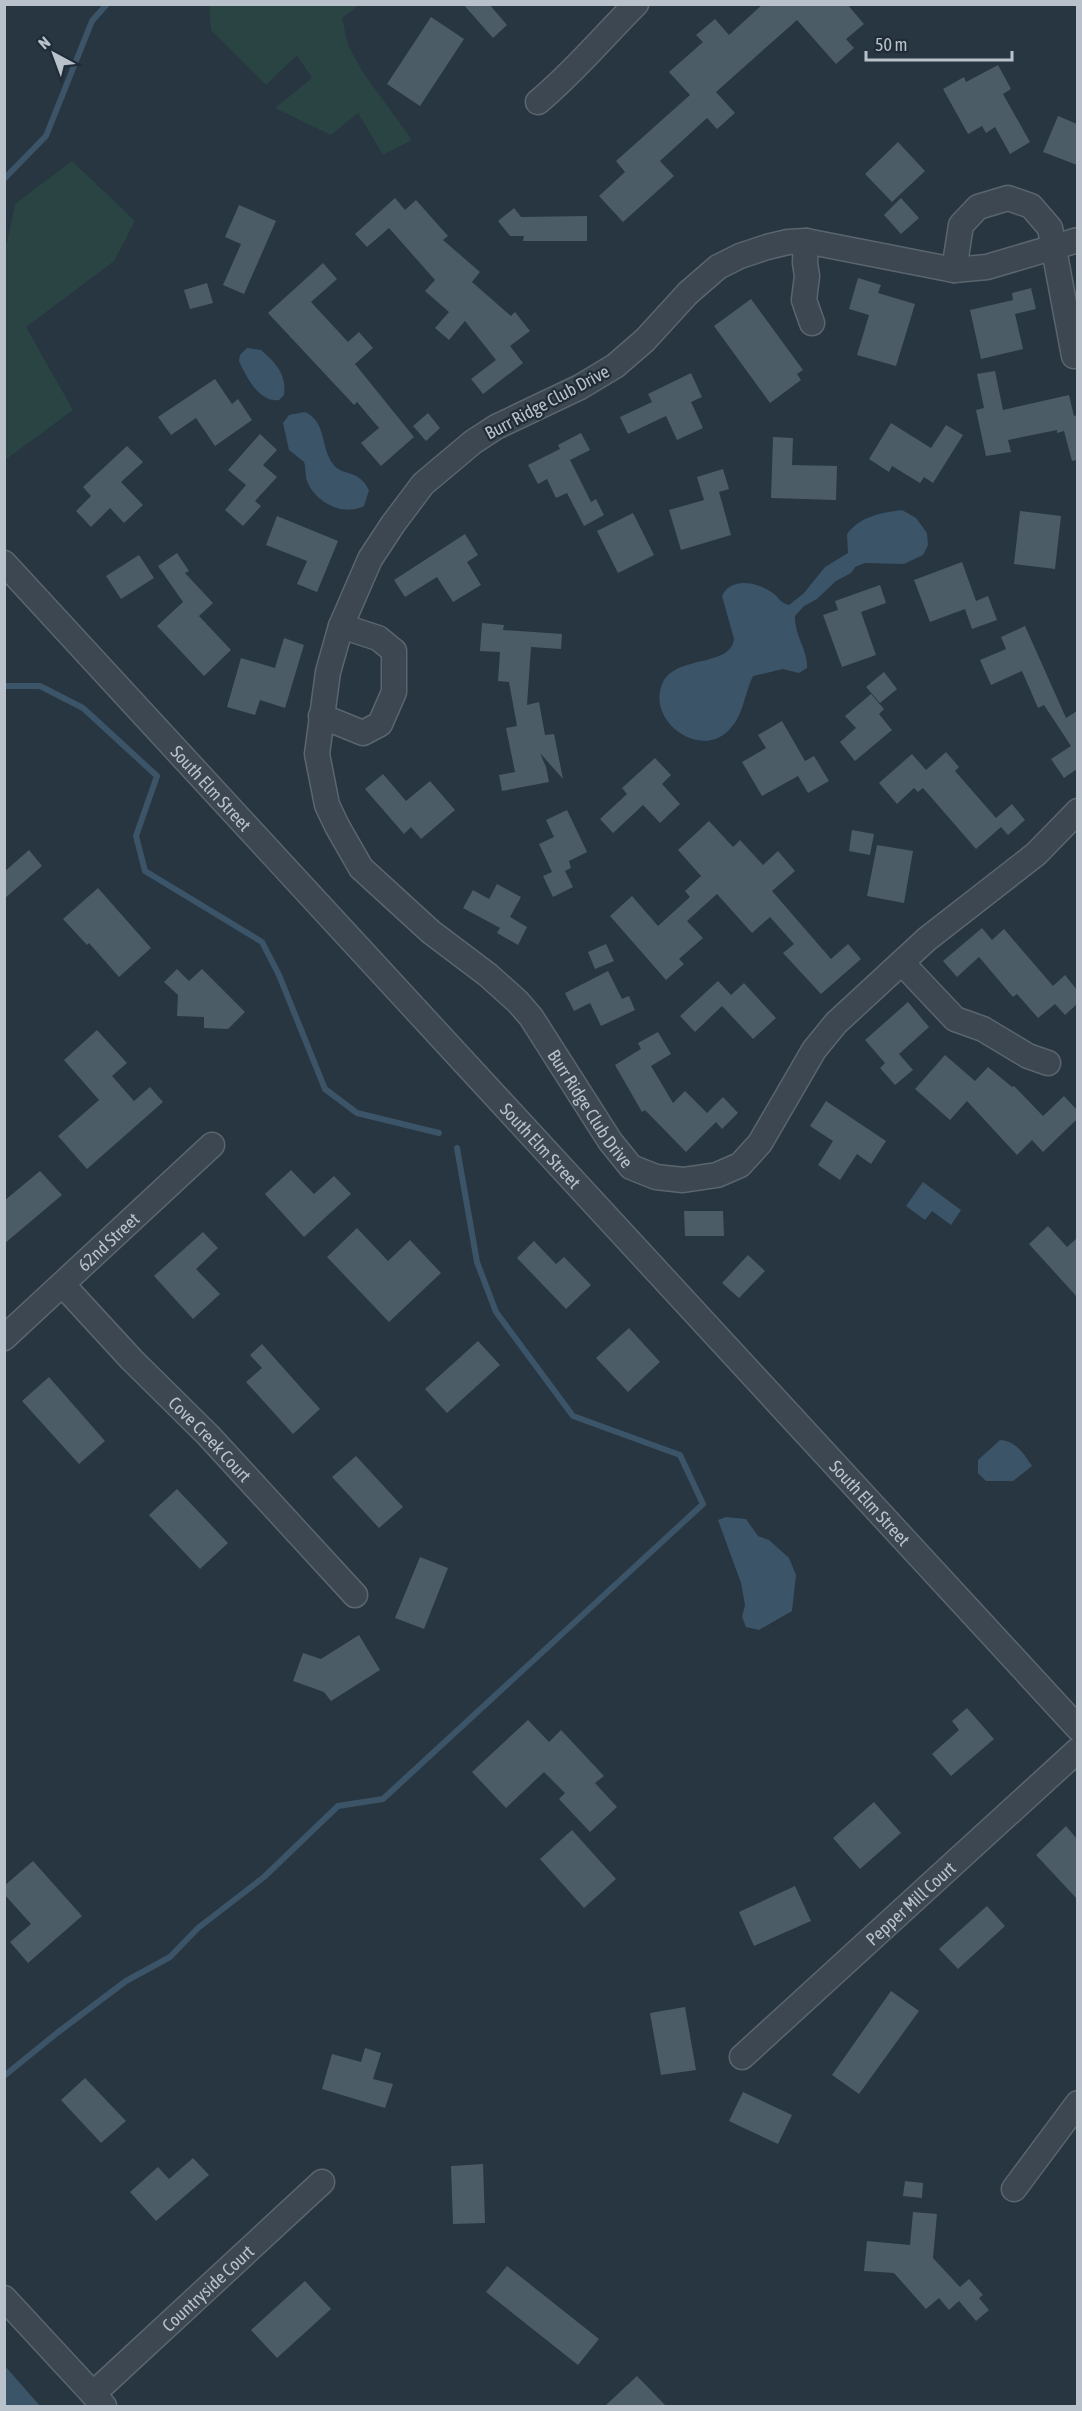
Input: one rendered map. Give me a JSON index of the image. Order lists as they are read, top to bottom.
{
  "streets": {
    "street": [
      "Burr Ridge Club Drive",
      "South Elm Street",
      "62nd Street",
      "Cove Creek Court",
      "Pepper Mill Court",
      "Countryside Court"
    ]
  },
  "crossings": [
    ["62nd Street", "Cove Creek Court"]
  ],
  "scale_bar": "50 m",
  "north": "top left"
}
